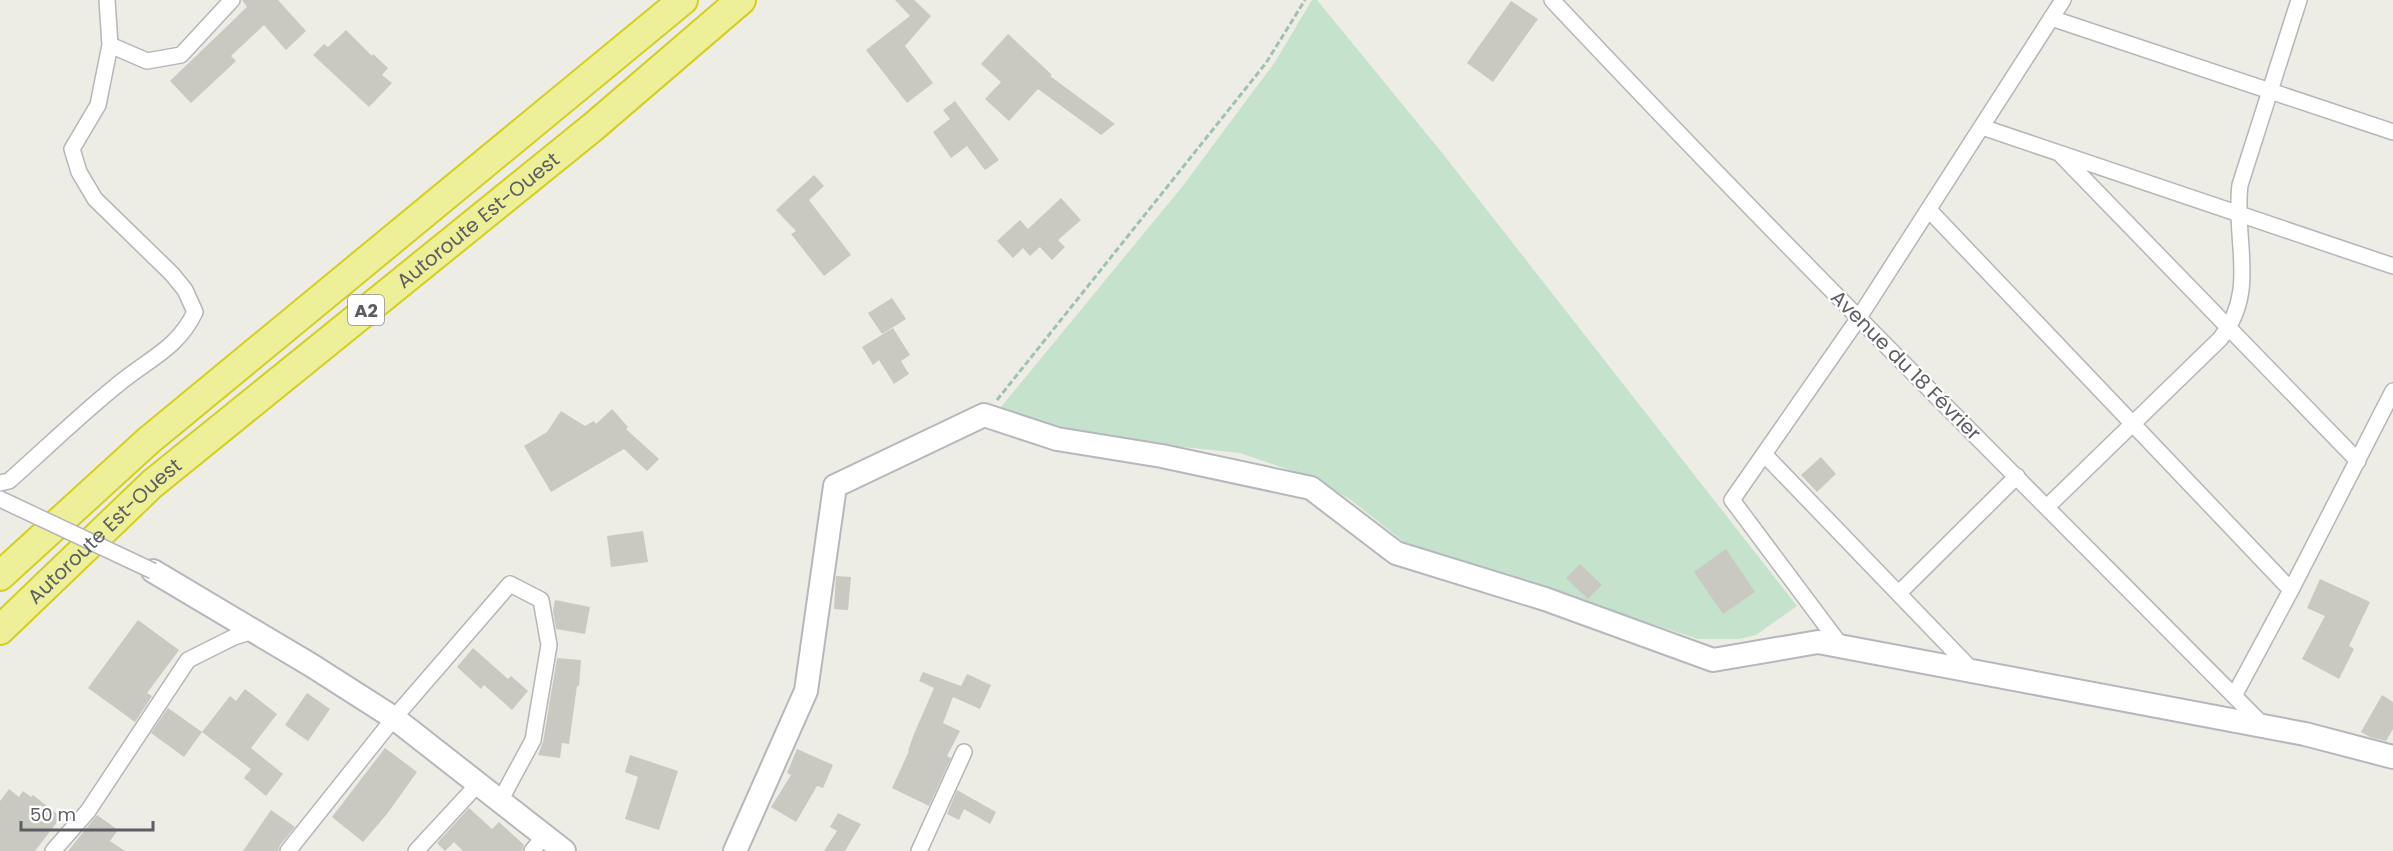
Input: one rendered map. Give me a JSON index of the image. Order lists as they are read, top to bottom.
{
  "streets": {
    "highway": ["Autoroute Est-Ouest", "A2"],
    "street": ["Avenue du 18 Février"]
  },
  "scale_bar": "50 m"
}
